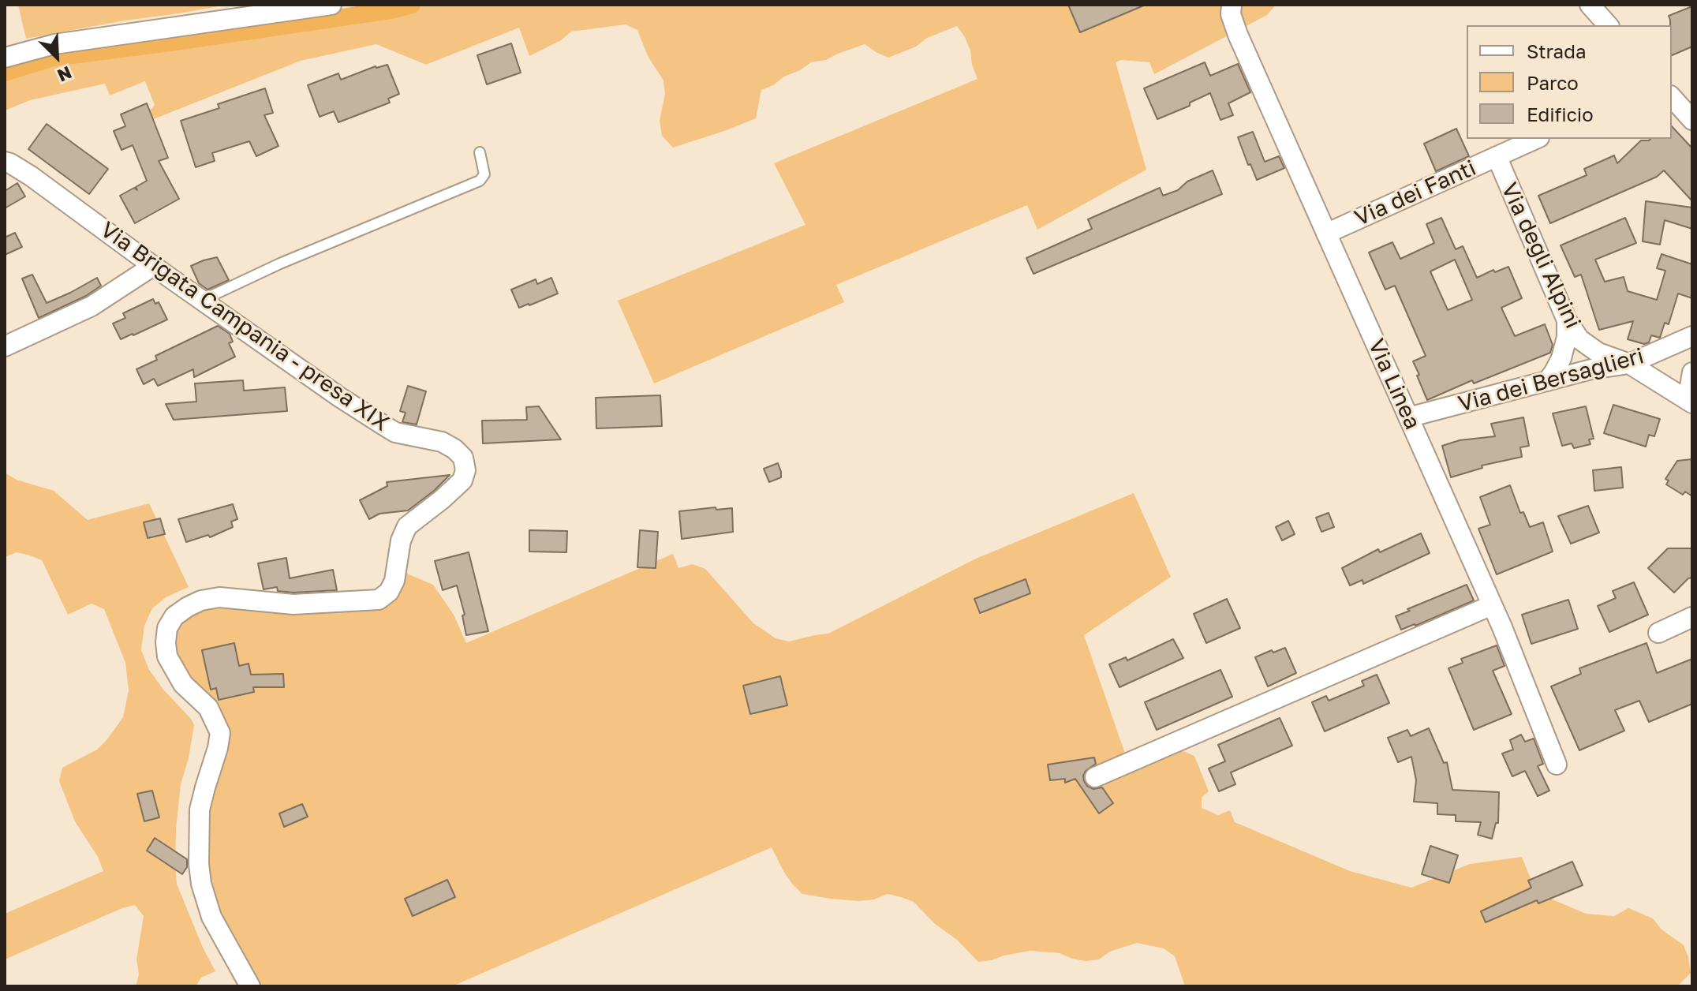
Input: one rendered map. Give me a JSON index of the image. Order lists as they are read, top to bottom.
{
  "streets": {
    "street": [
      "Via dei Fanti",
      "Via degli Alpini",
      "Via Brigata Campania - presa XIX",
      "Via dei Bersaglieri",
      "Via Linea"
    ]
  },
  "crossings": [
    ["Via dei Fanti", "Via degli Alpini"],
    ["Via dei Fanti", "Via Linea"],
    ["Via degli Alpini", "Via dei Bersaglieri"],
    ["Via dei Bersaglieri", "Via Linea"]
  ],
  "legend": ["Strada", "Parco", "Edificio"],
  "north": "bottom right"
}
